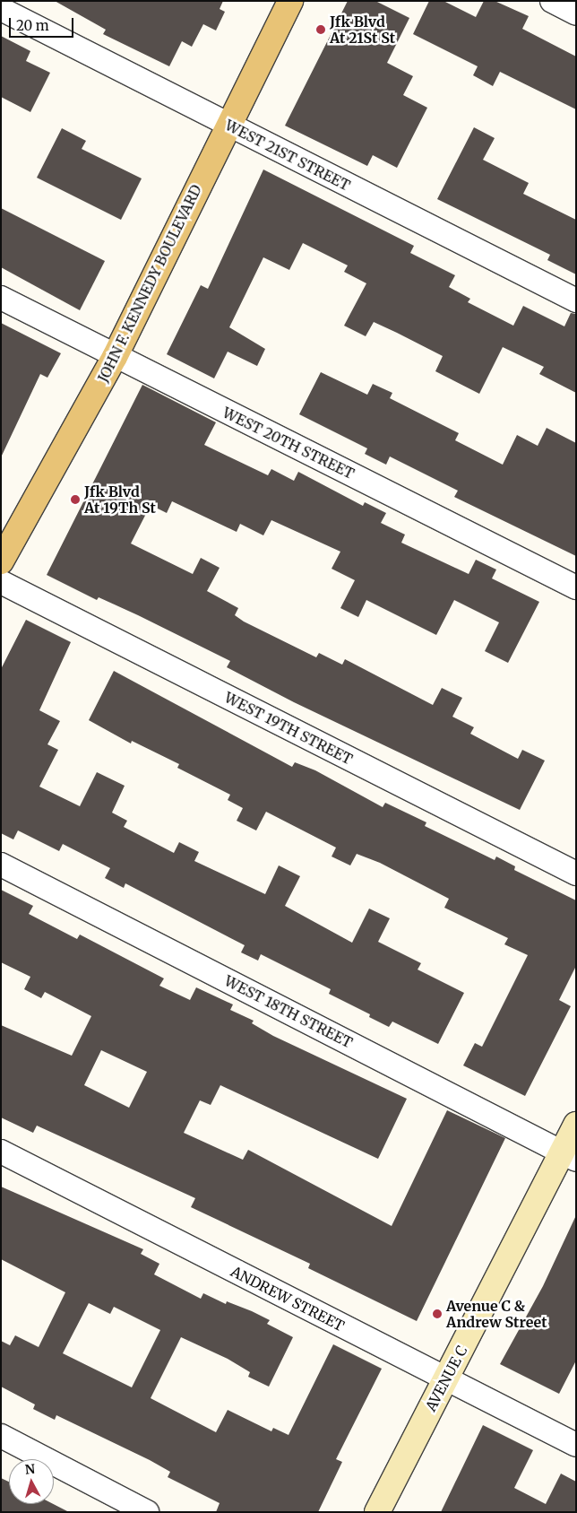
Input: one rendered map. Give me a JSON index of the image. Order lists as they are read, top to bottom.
{
  "streets": {
    "main road": ["JOHN F. KENNEDY BOULEVARD", "AVENUE C"],
    "street": [
      "WEST 21ST STREET",
      "WEST 20TH STREET",
      "WEST 19TH STREET",
      "WEST 18TH STREET",
      "ANDREW STREET"
    ]
  },
  "crossings": [
    ["WEST 21ST STREET", "JOHN F. KENNEDY BOULEVARD"],
    ["JOHN F. KENNEDY BOULEVARD", "WEST 20TH STREET"],
    ["WEST 18TH STREET", "AVENUE C"],
    ["ANDREW STREET", "AVENUE C"]
  ],
  "places": ["Jfk Blvd At 21St St", "Jfk Blvd At 19Th St", "Avenue C & Andrew Street"],
  "scale_bar": "20 m",
  "north": "top"
}
